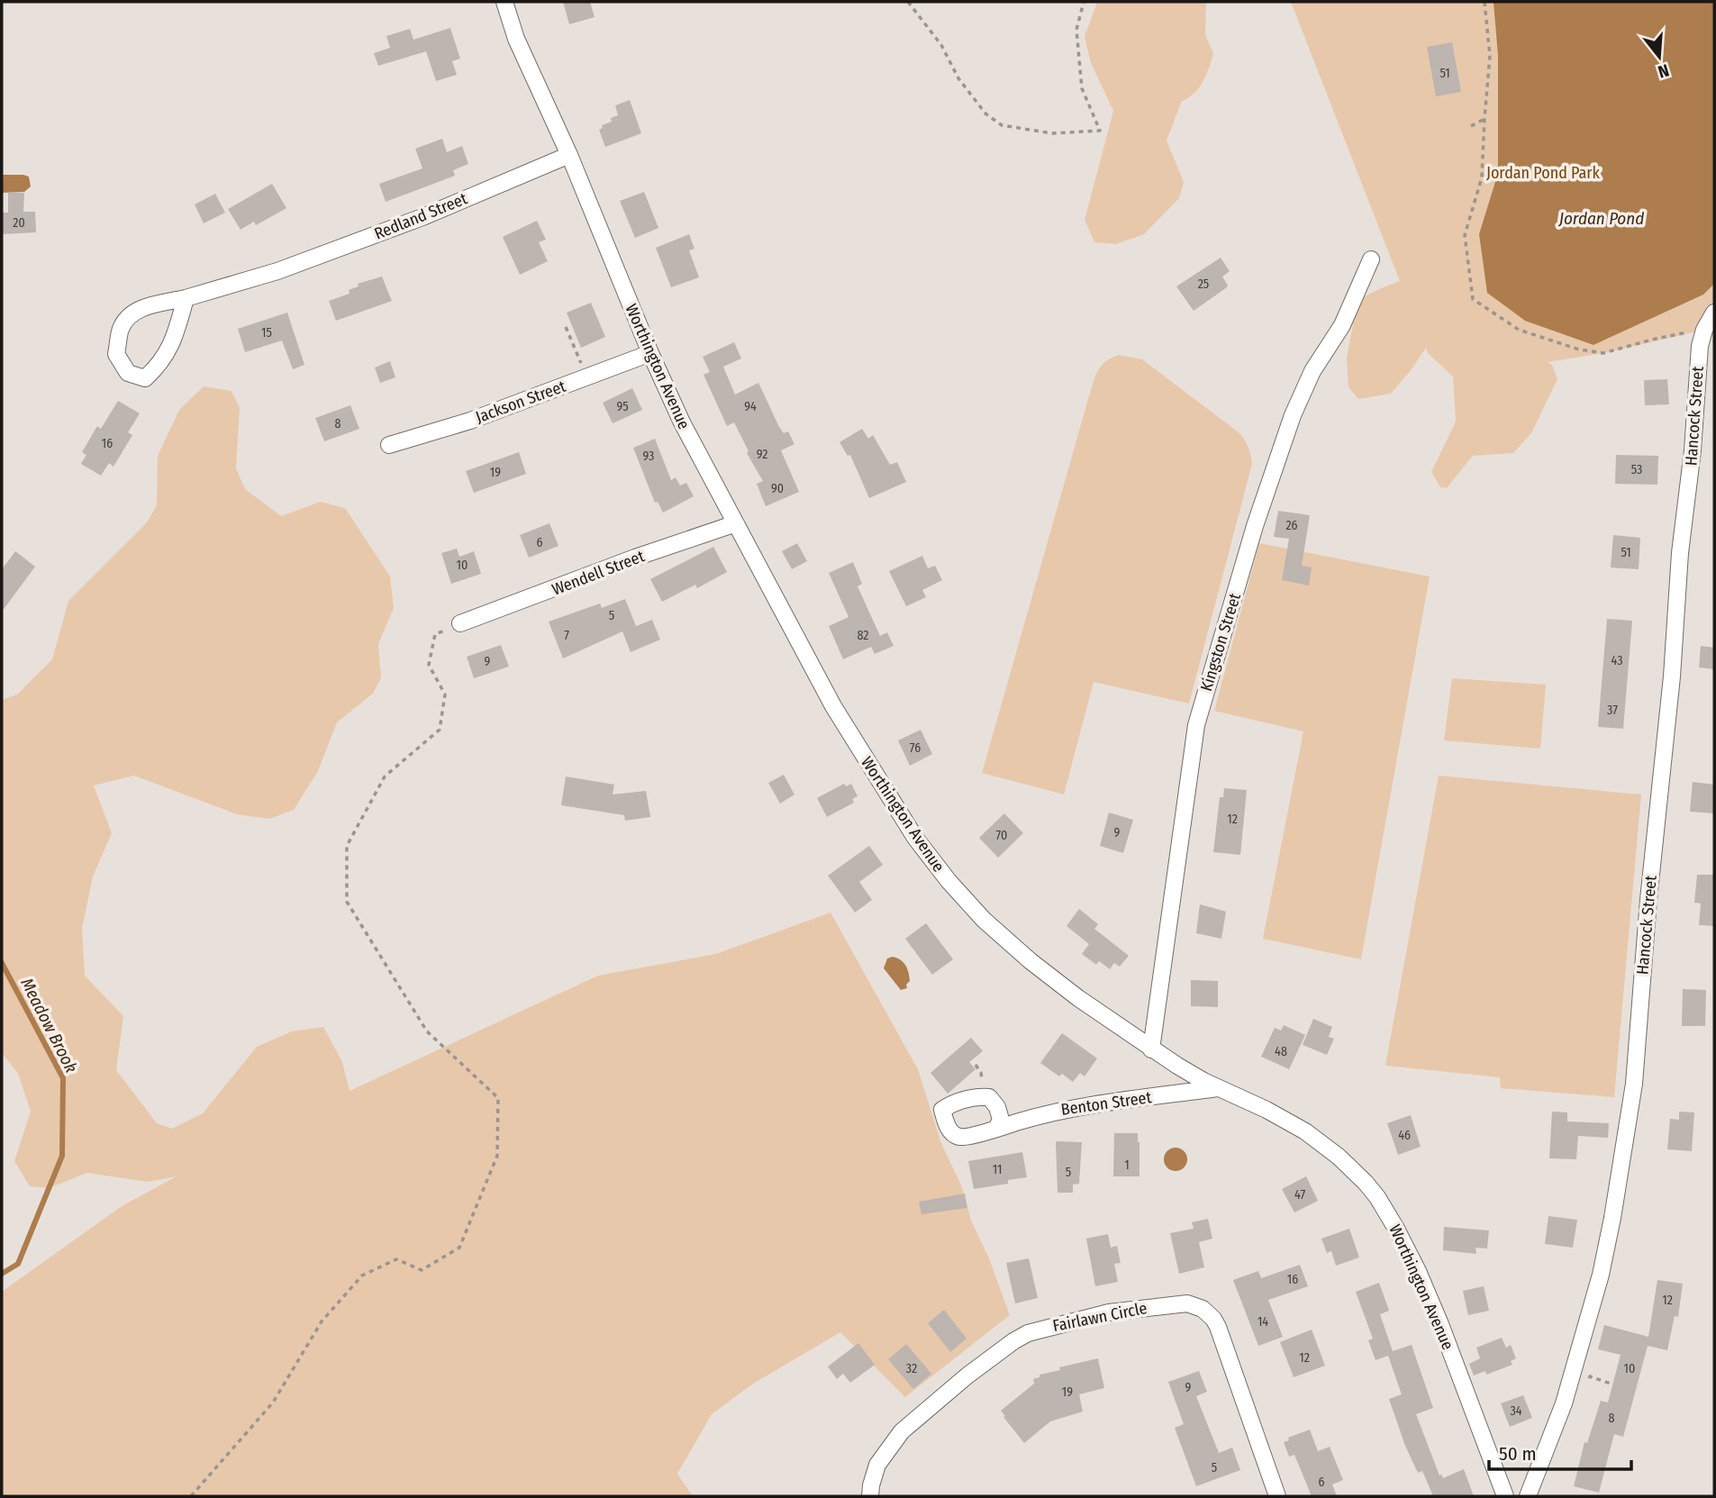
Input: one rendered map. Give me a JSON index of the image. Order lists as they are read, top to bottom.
{
  "streets": {
    "street": [
      "Redland Street",
      "Worthington Avenue",
      "Jackson Street",
      "Hancock Street",
      "Wendell Street",
      "Kingston Street",
      "Benton Street",
      "Fairlawn Circle"
    ]
  },
  "crossings": [
    ["Redland Street", "Worthington Avenue"],
    ["Worthington Avenue", "Jackson Street"],
    ["Worthington Avenue", "Wendell Street"],
    ["Worthington Avenue", "Kingston Street"],
    ["Worthington Avenue", "Benton Street"]
  ],
  "water": ["Jordan Pond", "Meadow Brook"],
  "parks": ["Jordan Pond Park"],
  "house_numbers": [
    "51",
    "20",
    "25",
    "15",
    "95",
    "94",
    "8",
    "16",
    "92",
    "93",
    "53",
    "19",
    "90",
    "26",
    "6",
    "51",
    "10",
    "5",
    "7",
    "82",
    "43",
    "9",
    "37",
    "76",
    "12",
    "9",
    "70",
    "48",
    "46",
    "1",
    "11",
    "5",
    "47",
    "16",
    "12",
    "14",
    "12",
    "32",
    "10",
    "9",
    "19",
    "34",
    "8",
    "5",
    "6"
  ],
  "scale_bar": "50 m",
  "north": "bottom"
}
